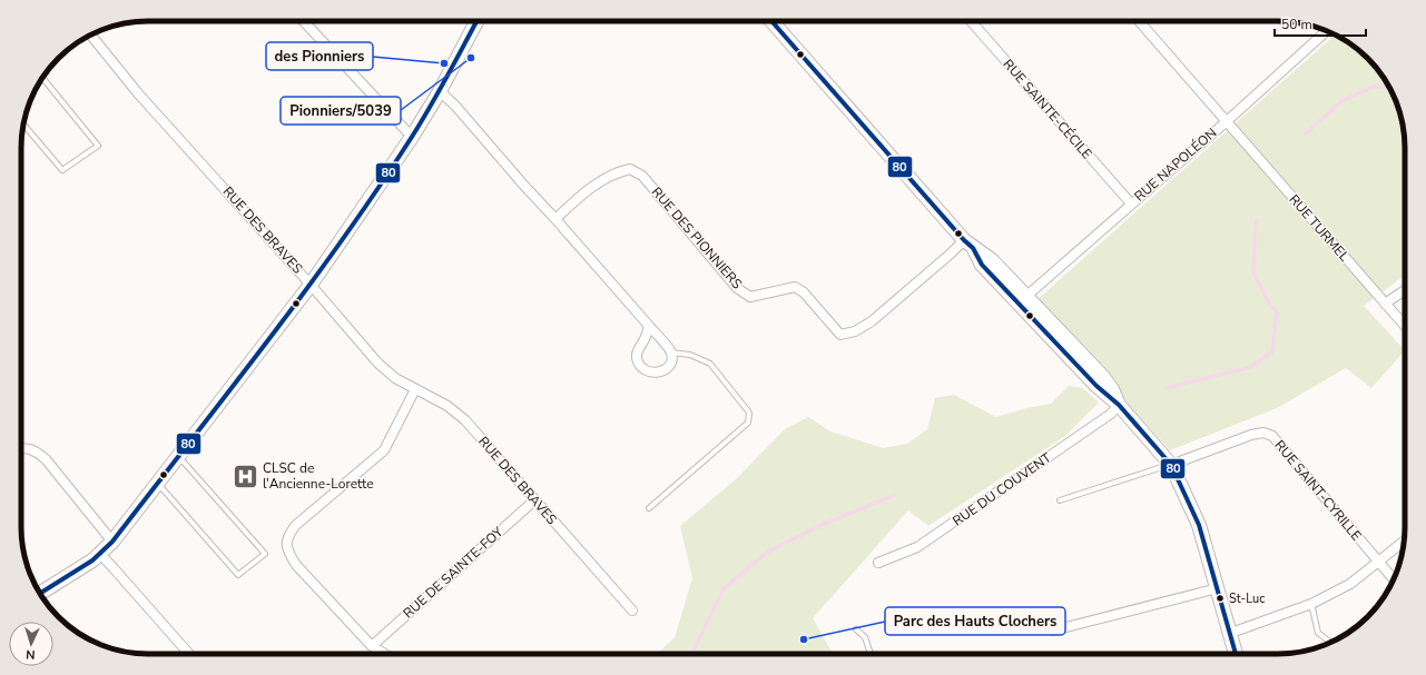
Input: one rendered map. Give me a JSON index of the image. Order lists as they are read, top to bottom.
{
  "streets": {
    "street": [
      "RUE SAINTE-CÉCILE",
      "RUE NAPOLÉON",
      "RUE TURMEL",
      "RUE DES BRAVES",
      "RUE DES PIONNIERS",
      "RUE DU COUVENT",
      "RUE SAINT-CYRILLE",
      "RUE DE SAINTE-FOY"
    ]
  },
  "crossings": [
    ["RUE SAINTE-CÉCILE", "RUE NAPOLÉON"],
    ["RUE NAPOLÉON", "RUE TURMEL"],
    ["RUE DES BRAVES", "RUE DE SAINTE-FOY"]
  ],
  "places": {
    "other": [
      "Pionniers/5039",
      "des Pionniers",
      "St-Luc",
      "Parc des Hauts Clochers"
    ],
    "hospital": ["CLSC de l'Ancienne-Lorette"]
  },
  "lines": ["transit line 80"],
  "scale_bar": "50 m",
  "north": "bottom"
}
